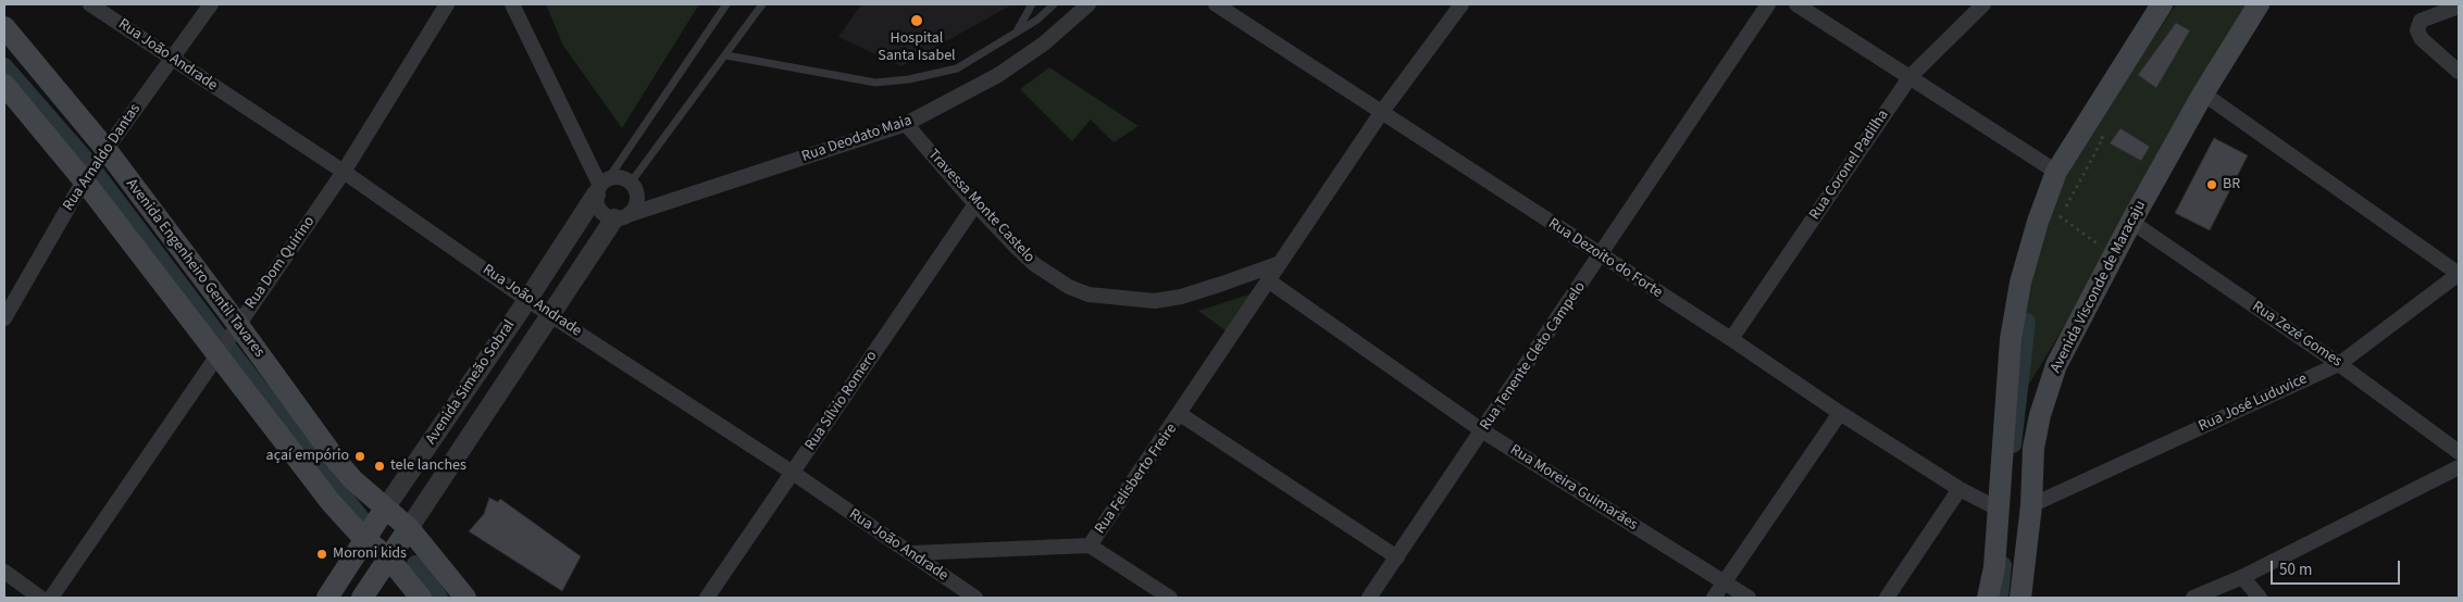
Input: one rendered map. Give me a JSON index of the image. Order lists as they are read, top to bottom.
{
  "streets": {
    "main road": ["Avenida Engenheiro Gentil Tavares", "Avenida Visconde de Maracaju", "Avenida Simeão Sobral"],
    "street": [
      "Rua João Andrade",
      "Rua Deodato Maia",
      "Rua Arnaldo Dantas",
      "Rua Coronel Padilha",
      "Travessa Monte Castelo",
      "Rua Dezoito do Forte",
      "Rua Dom Quirino",
      "Rua Zezé Gomes",
      "Rua Tenente Cleto Campelo",
      "Rua Sílvio Romero",
      "Rua José Luduvice",
      "Rua Felisberto Freire",
      "Rua Moreira Guimarães"
    ]
  },
  "crossings": [
    ["Rua João Andrade", "Rua Arnaldo Dantas"],
    ["Rua João Andrade", "Rua Dom Quirino"],
    ["Rua João Andrade", "Avenida Simeão Sobral"],
    ["Rua João Andrade", "Rua Sílvio Romero"],
    ["Rua João Andrade", "Rua Felisberto Freire"],
    ["Rua Deodato Maia", "Travessa Monte Castelo"],
    ["Rua Deodato Maia", "Avenida Simeão Sobral"],
    ["Rua Arnaldo Dantas", "Avenida Engenheiro Gentil Tavares"],
    ["Rua Coronel Padilha", "Rua Dezoito do Forte"],
    ["Travessa Monte Castelo", "Rua Sílvio Romero"],
    ["Travessa Monte Castelo", "Rua Felisberto Freire"],
    ["Rua Dezoito do Forte", "Rua Tenente Cleto Campelo"],
    ["Rua Dezoito do Forte", "Rua Felisberto Freire"],
    ["Rua Dom Quirino", "Avenida Engenheiro Gentil Tavares"],
    ["Avenida Engenheiro Gentil Tavares", "Avenida Simeão Sobral"],
    ["Avenida Visconde de Maracaju", "Rua Zezé Gomes"],
    ["Avenida Visconde de Maracaju", "Rua José Luduvice"],
    ["Rua Zezé Gomes", "Rua José Luduvice"],
    ["Rua Tenente Cleto Campelo", "Rua Moreira Guimarães"],
    ["Rua Felisberto Freire", "Rua Moreira Guimarães"]
  ],
  "places": [
    "Hospital Santa Isabel",
    "BR",
    "açaí empório",
    "tele lanches",
    "Moroni kids"
  ],
  "scale_bar": "50 m"
}
